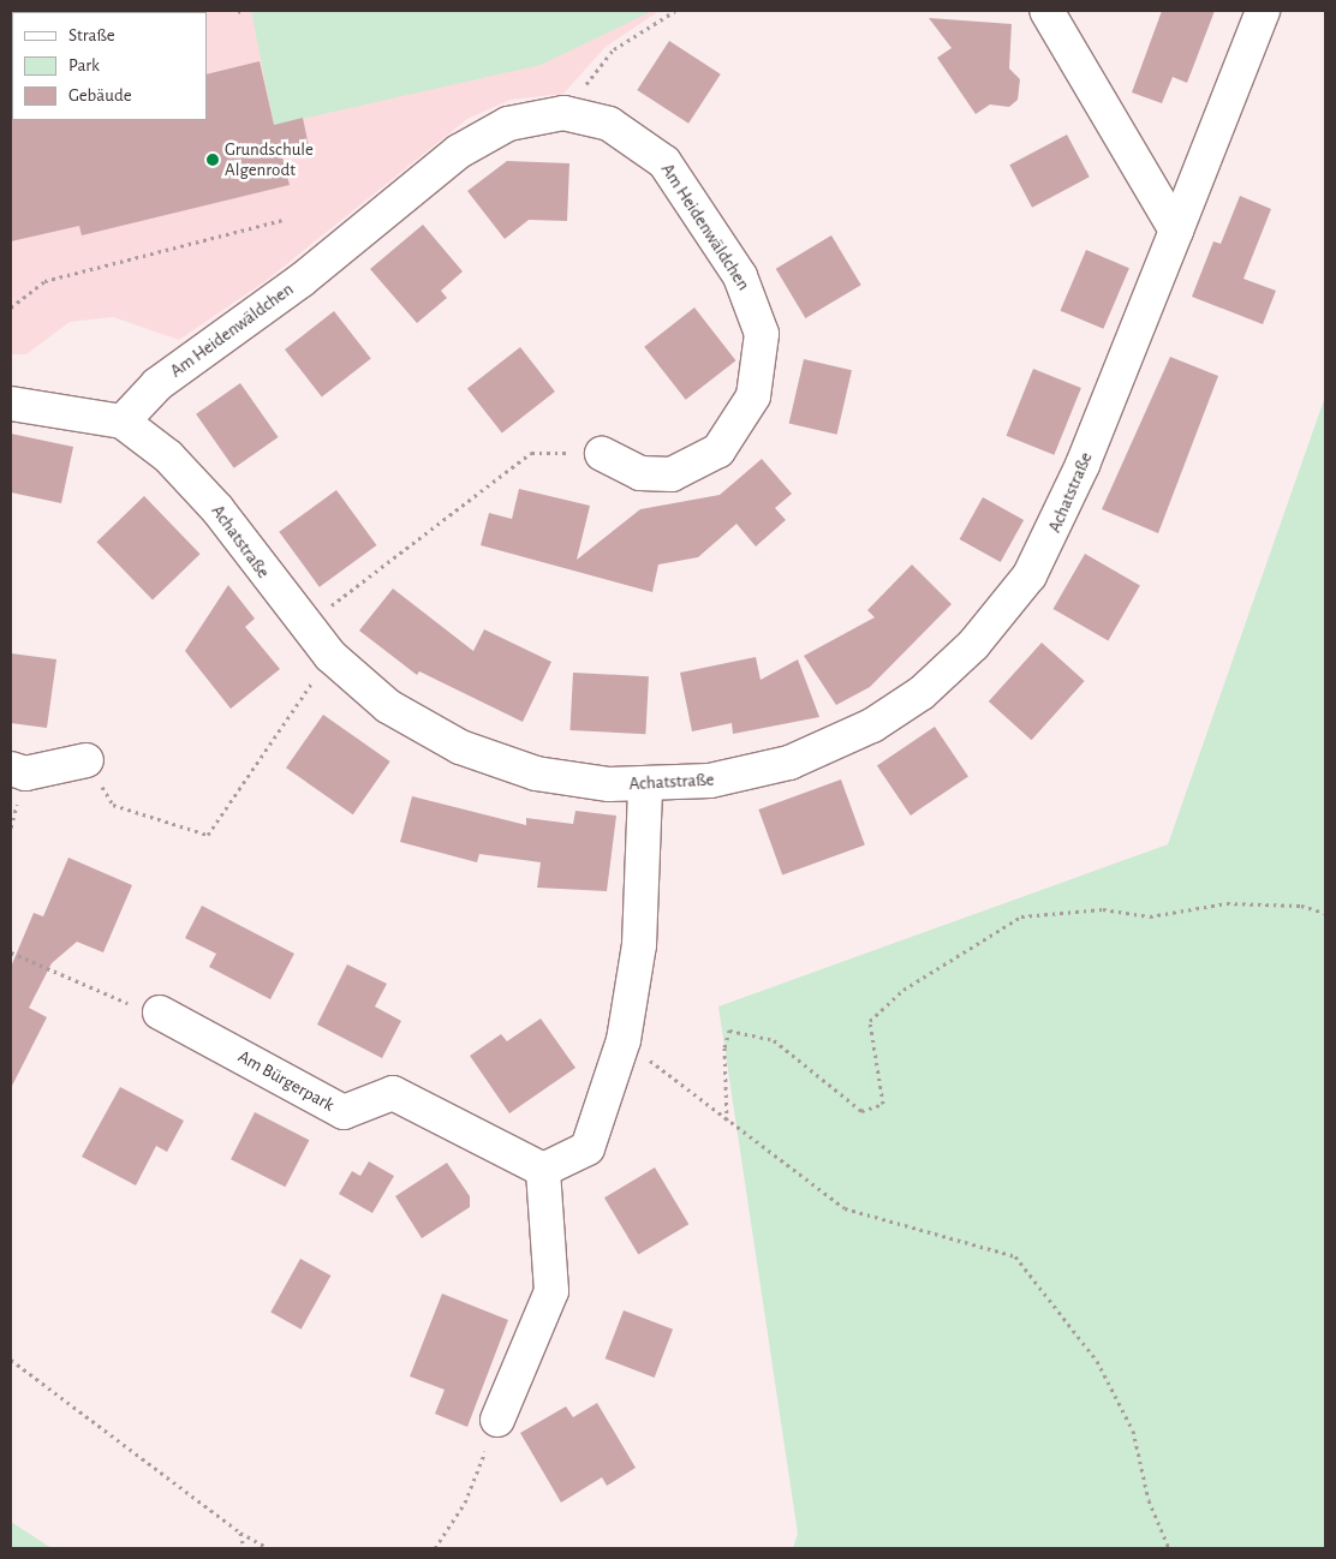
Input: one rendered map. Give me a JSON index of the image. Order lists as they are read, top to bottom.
{
  "streets": {
    "street": ["Am Heidenwäldchen", "Achatstraße", "Am Bürgerpark"]
  },
  "crossings": [
    ["Am Heidenwäldchen", "Achatstraße"]
  ],
  "places": ["Grundschule Algenrodt"],
  "legend": ["Straße", "Park", "Gebäude"]
}
